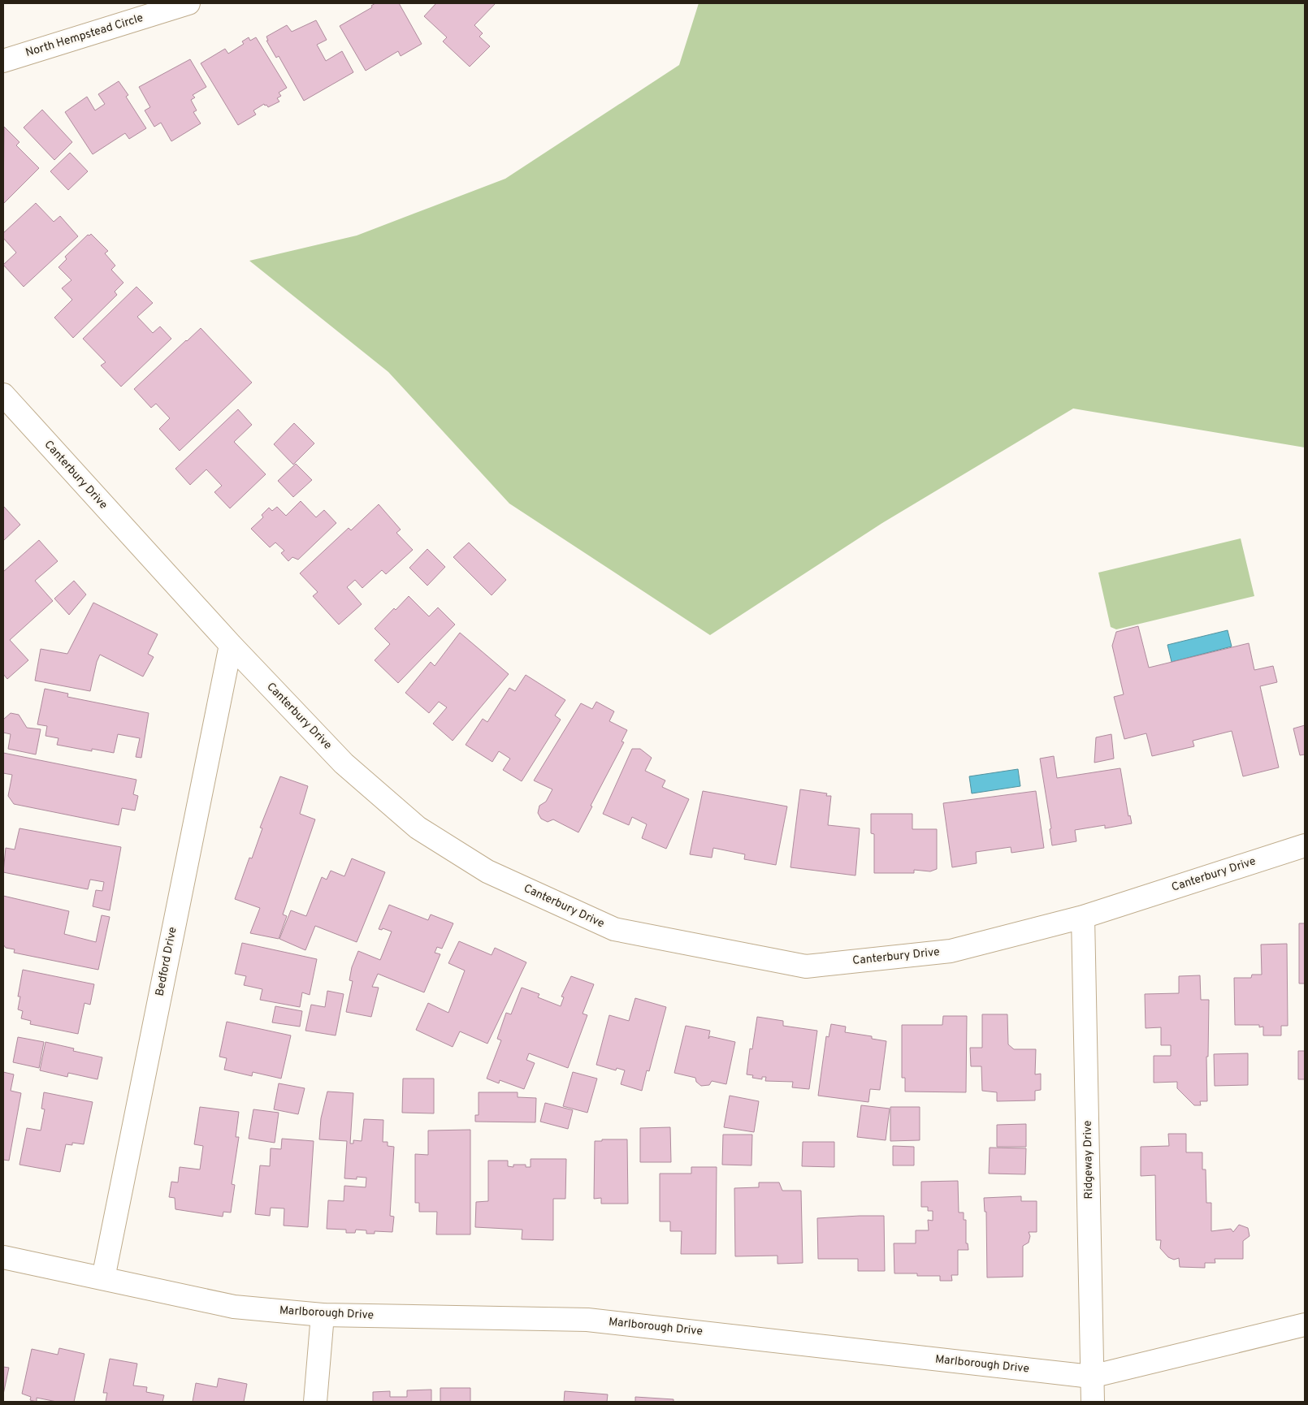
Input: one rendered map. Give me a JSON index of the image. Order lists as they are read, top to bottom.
{
  "streets": {
    "street": [
      "North Hempstead Circle",
      "Canterbury Drive",
      "Bedford Drive",
      "Ridgeway Drive",
      "Marlborough Drive"
    ]
  },
  "crossings": [
    ["Canterbury Drive", "Bedford Drive"],
    ["Canterbury Drive", "Ridgeway Drive"],
    ["Bedford Drive", "Marlborough Drive"],
    ["Ridgeway Drive", "Marlborough Drive"]
  ]
}
